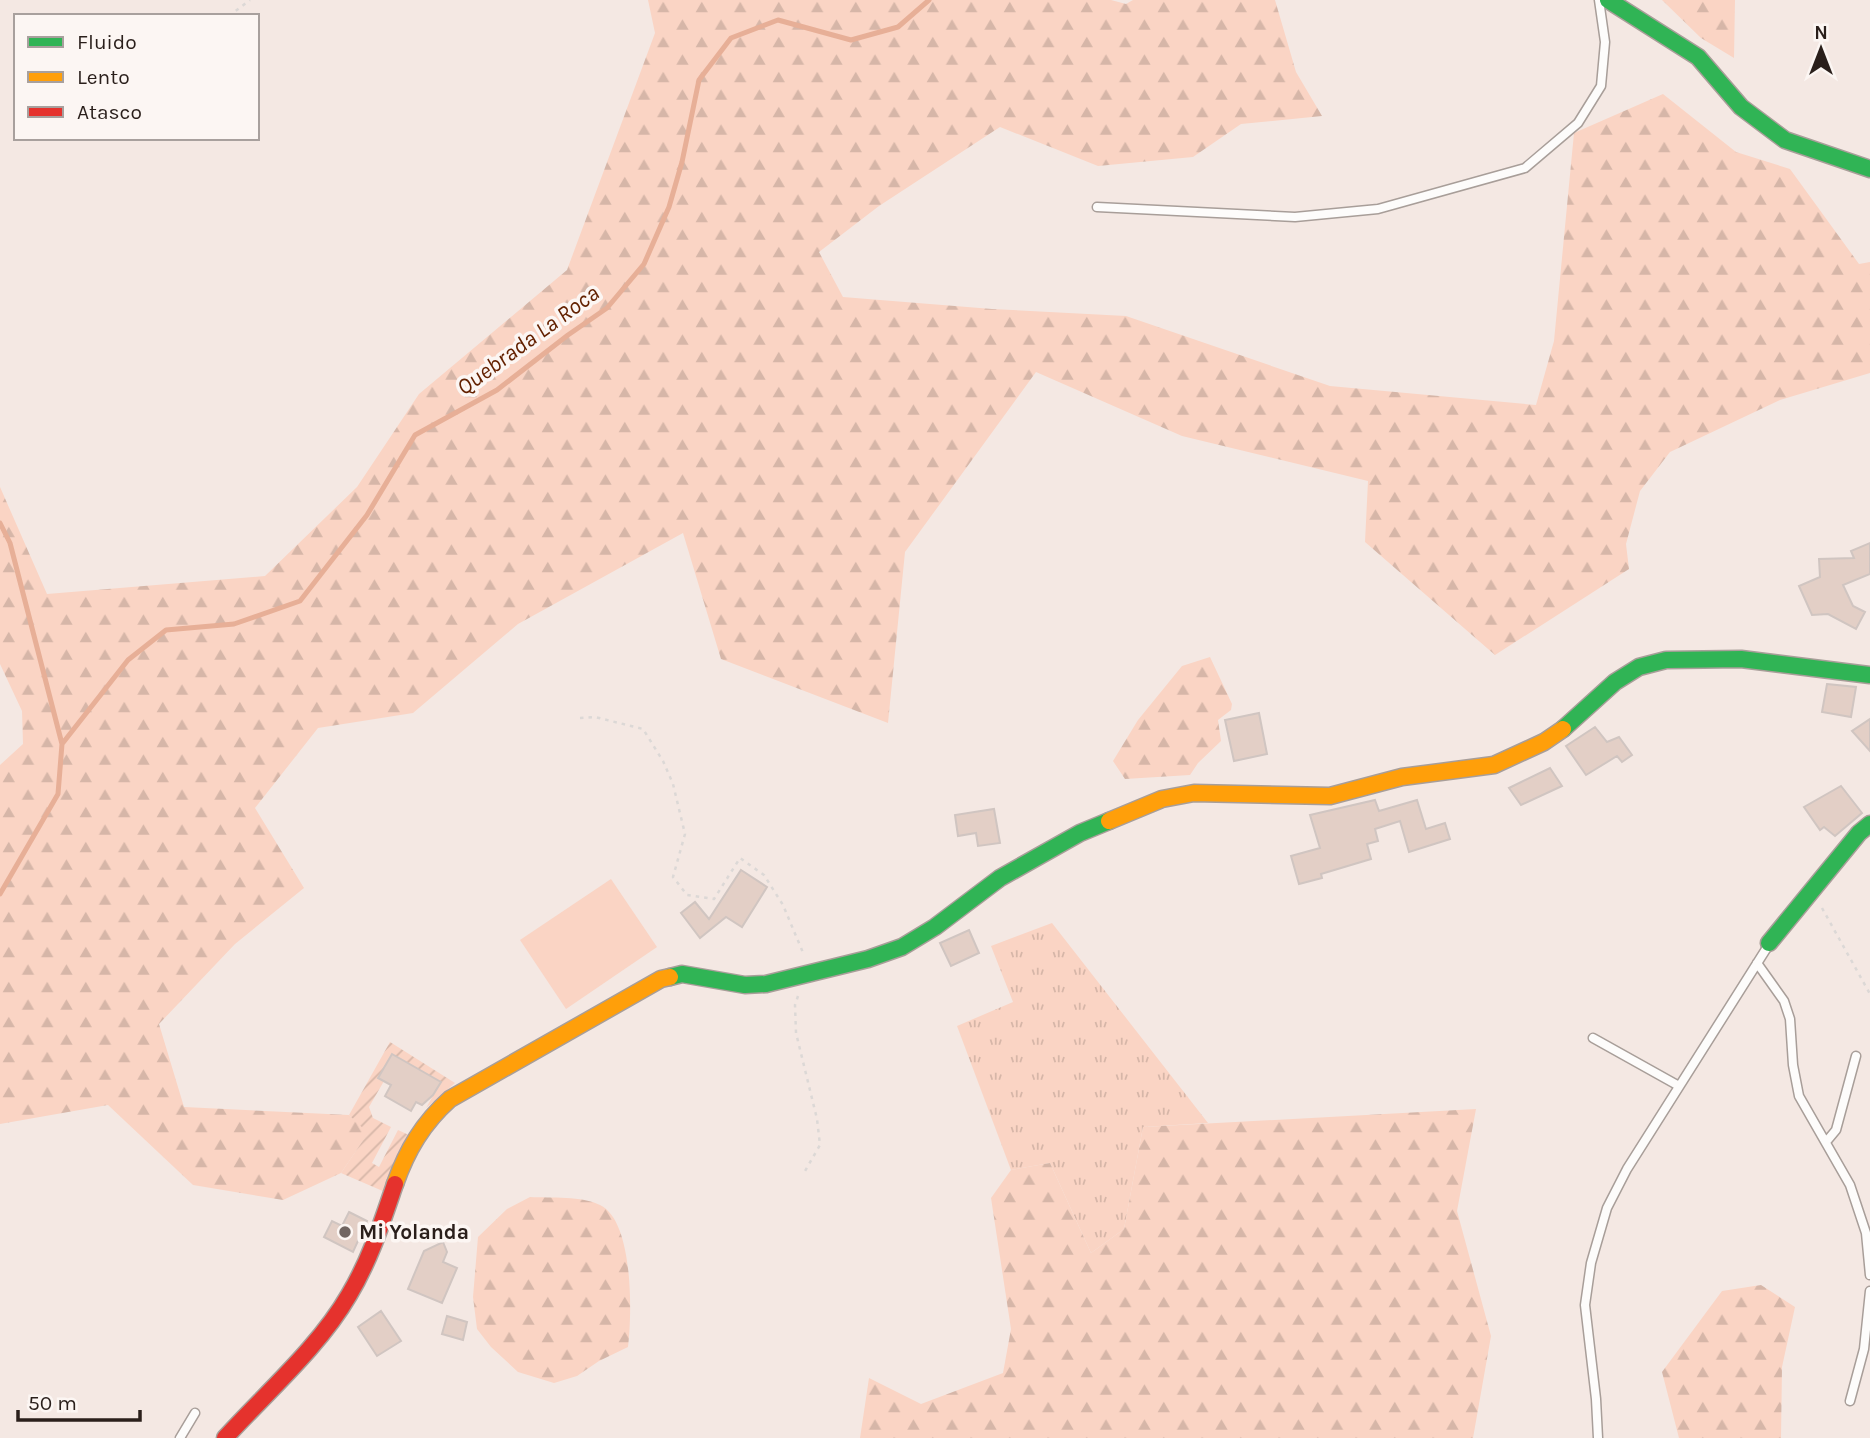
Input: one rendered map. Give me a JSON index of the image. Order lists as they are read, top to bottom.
{
  "water": ["Quebrada La Roca"],
  "places": ["Mi Yolanda"],
  "legend": ["Fluido", "Lento", "Atasco"],
  "scale_bar": "50 m",
  "north": "top"
}
